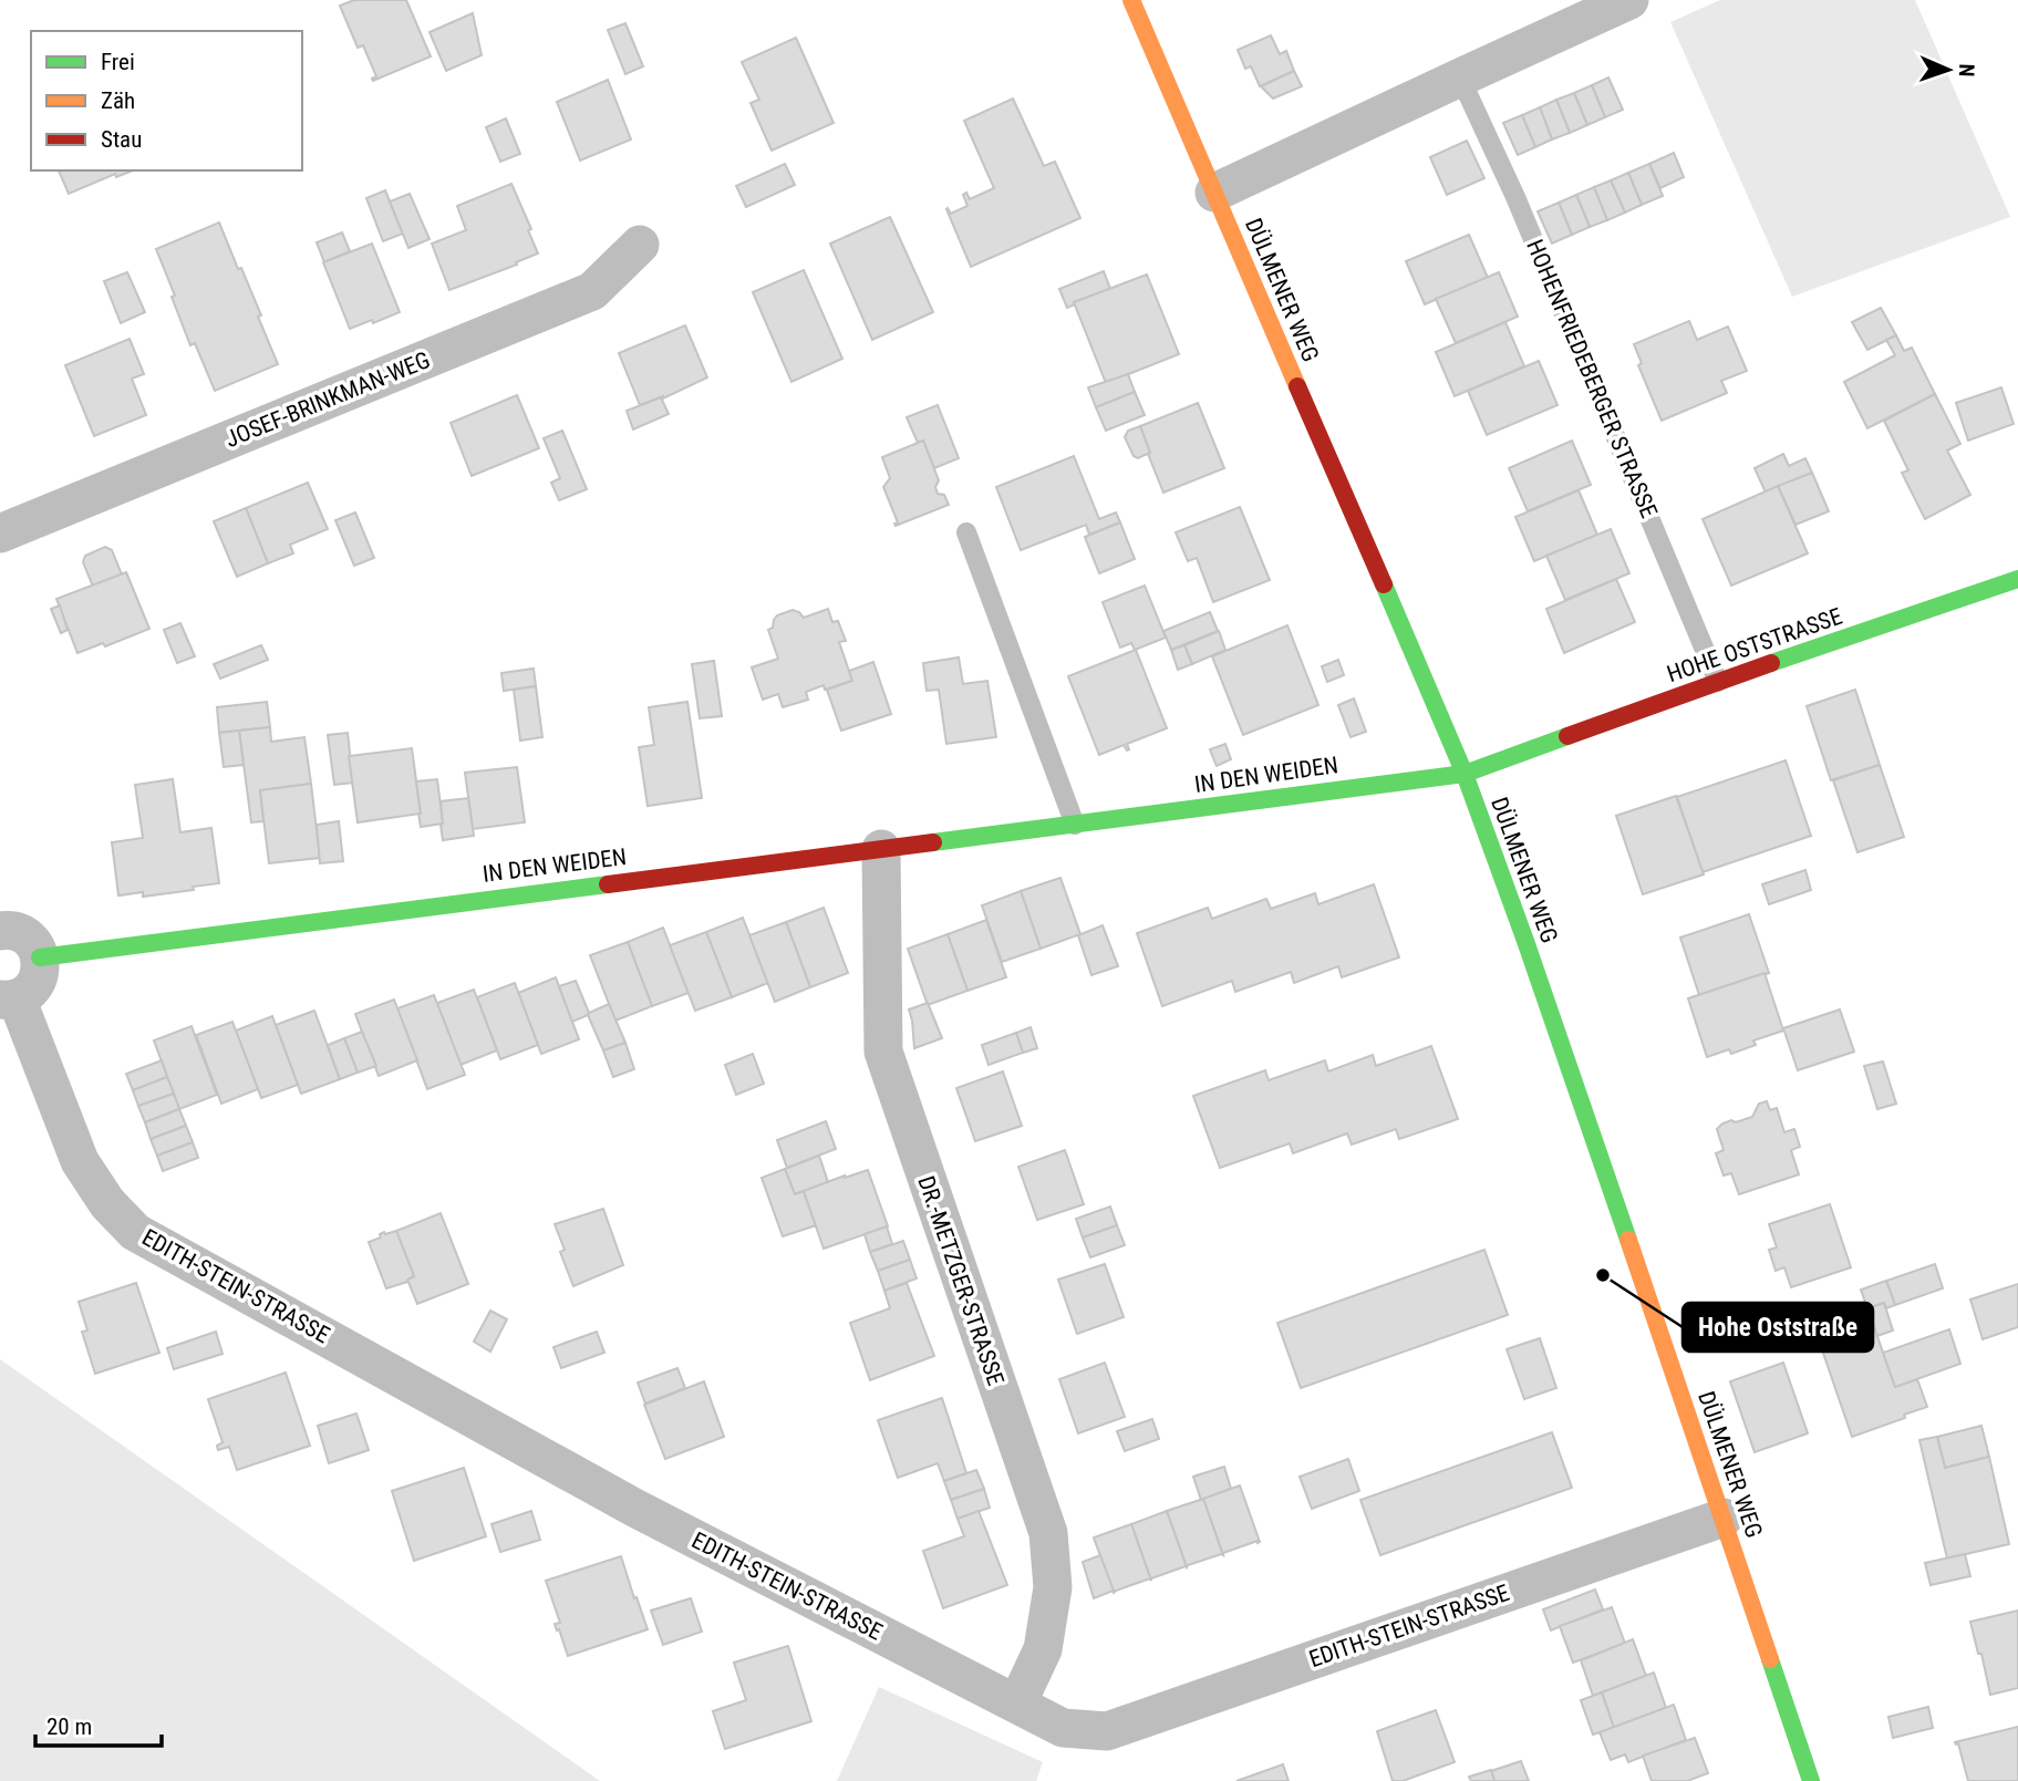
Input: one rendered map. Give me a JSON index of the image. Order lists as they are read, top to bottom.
{
  "streets": {
    "street": [
      "DÜLMENER WEG",
      "JOSEF-BRINKMAN-WEG",
      "HOHE OSTSTRASSE",
      "IN DEN WEIDEN",
      "DR.-METZGER-STRASSE",
      "EDITH-STEIN-STRASSE"
    ],
    "lane": ["HOHENFRIEDEBERGER STRASSE"]
  },
  "crossings": [
    ["DÜLMENER WEG", "HOHE OSTSTRASSE"],
    ["DÜLMENER WEG", "IN DEN WEIDEN"],
    ["DÜLMENER WEG", "EDITH-STEIN-STRASSE"],
    ["HOHENFRIEDEBERGER STRASSE", "HOHE OSTSTRASSE"],
    ["HOHE OSTSTRASSE", "IN DEN WEIDEN"],
    ["IN DEN WEIDEN", "DR.-METZGER-STRASSE"],
    ["DR.-METZGER-STRASSE", "EDITH-STEIN-STRASSE"]
  ],
  "places": ["Hohe Oststraße"],
  "legend": ["Frei", "Zäh", "Stau"],
  "scale_bar": "20 m",
  "north": "right"
}
